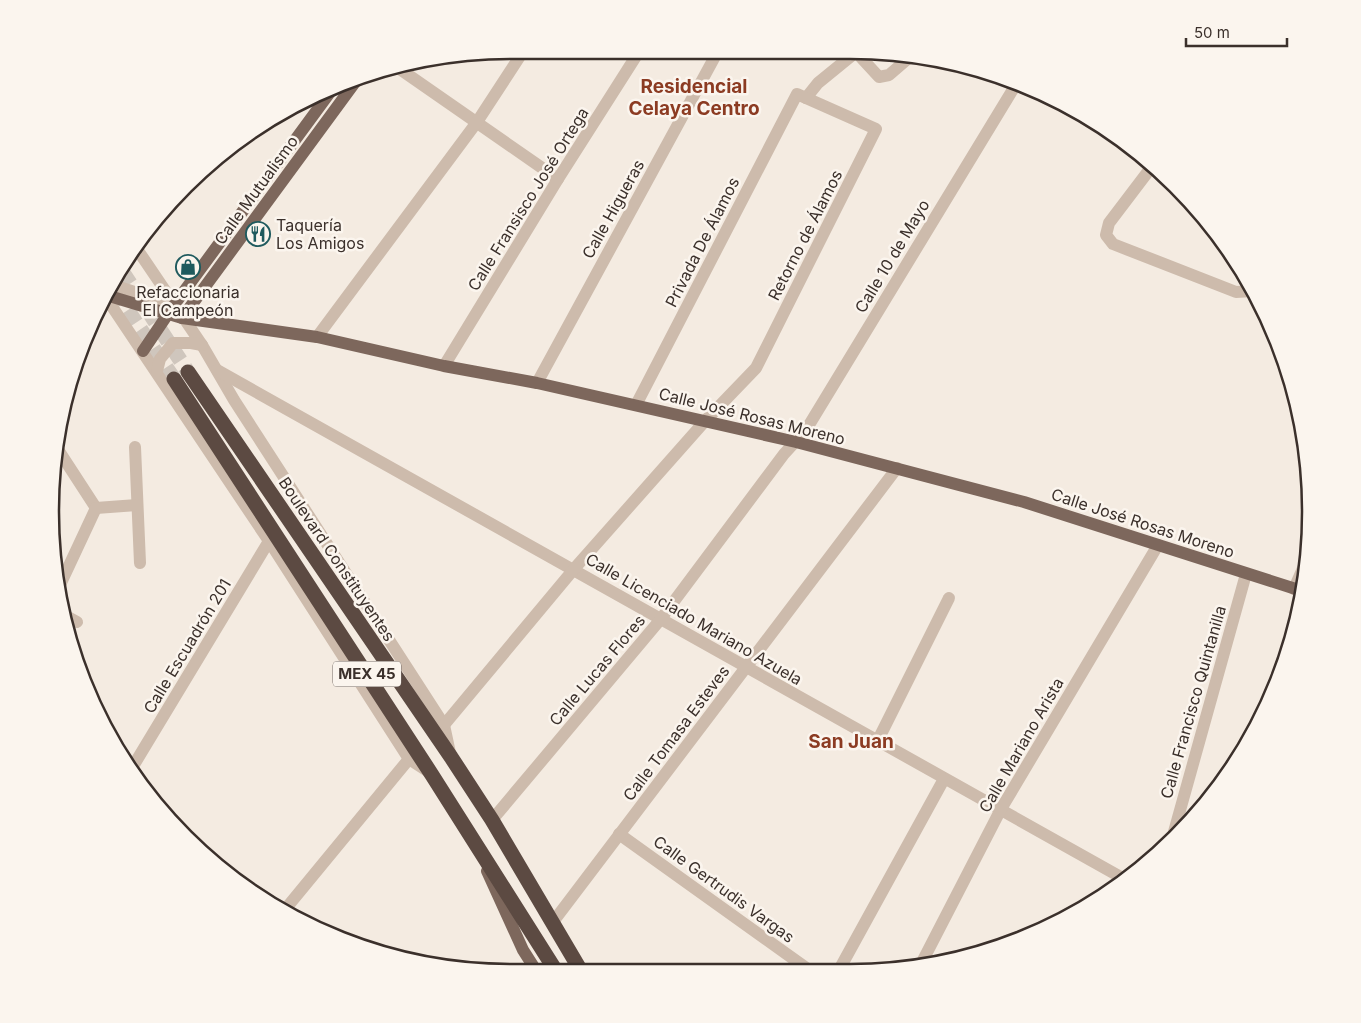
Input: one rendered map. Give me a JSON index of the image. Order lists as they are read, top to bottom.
{
  "streets": {
    "highway": ["Boulevard Constituyentes", "MEX 45"],
    "main road": ["Calle Mutualismo", "Calle José Rosas Moreno"],
    "street": [
      "Calle Fransisco José Ortega",
      "Calle Higueras",
      "Retorno de Álamos",
      "Privada De Álamos",
      "Calle 10 de Mayo",
      "Calle Licenciado Mariano Azuela",
      "Calle Escuadrón 201",
      "Calle Lucas Flores",
      "Calle Francisco Quintanilla",
      "Calle Tomasa Esteves",
      "Calle Mariano Arista",
      "Calle Gertrudis Vargas"
    ]
  },
  "crossings": [
    ["Calle Mutualismo", "Calle José Rosas Moreno"],
    ["Calle Fransisco José Ortega", "Calle José Rosas Moreno"],
    ["Calle Higueras", "Calle José Rosas Moreno"],
    ["Retorno de Álamos", "Privada De Álamos"],
    ["Retorno de Álamos", "Calle José Rosas Moreno"],
    ["Privada De Álamos", "Calle José Rosas Moreno"],
    ["Calle 10 de Mayo", "Calle José Rosas Moreno"],
    ["Calle 10 de Mayo", "Calle Lucas Flores"],
    ["Calle José Rosas Moreno", "Calle Lucas Flores"],
    ["Calle José Rosas Moreno", "Calle Francisco Quintanilla"],
    ["Calle José Rosas Moreno", "Calle Tomasa Esteves"],
    ["Calle José Rosas Moreno", "Calle Mariano Arista"],
    ["Boulevard Constituyentes", "Calle Lucas Flores"],
    ["Boulevard Constituyentes", "Calle Tomasa Esteves"],
    ["Calle Licenciado Mariano Azuela", "Calle Lucas Flores"],
    ["Calle Licenciado Mariano Azuela", "Calle Tomasa Esteves"],
    ["Calle Licenciado Mariano Azuela", "Calle Mariano Arista"],
    ["Calle Tomasa Esteves", "Calle Gertrudis Vargas"]
  ],
  "districts": ["Residencial Celaya Centro", "San Juan"],
  "places": {
    "restaurant": ["Taquería Los Amigos"],
    "shop": ["Refaccionaria El Campeón"]
  },
  "scale_bar": "50 m"
}
